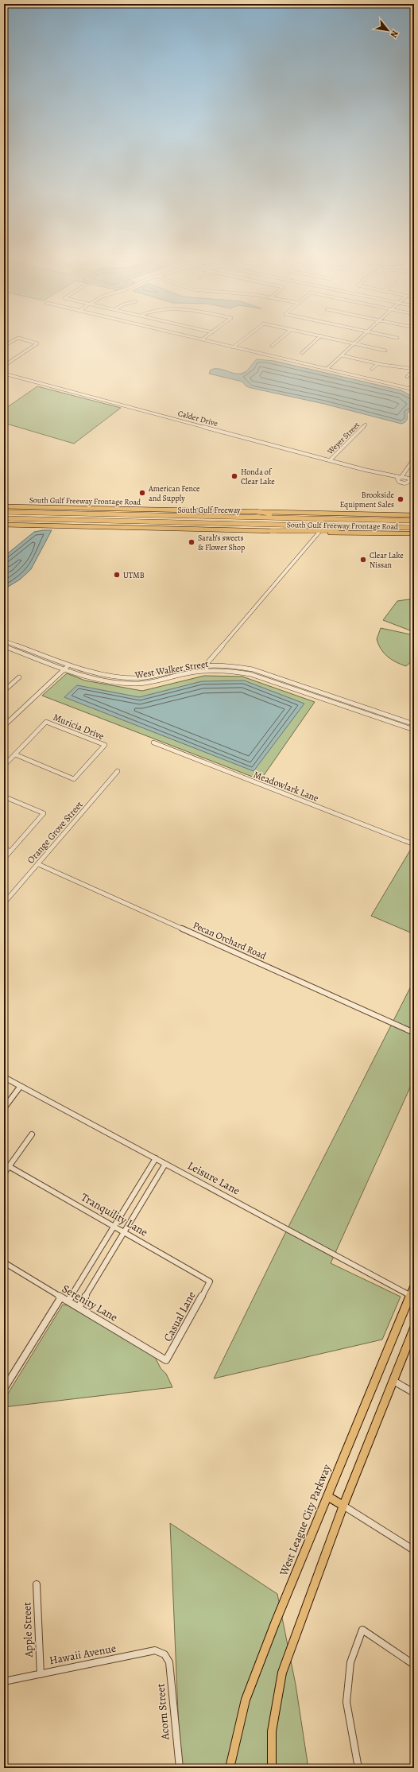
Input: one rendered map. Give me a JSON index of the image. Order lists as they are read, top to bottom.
{
  "streets": {
    "highway": ["South Gulf Freeway"],
    "main road": ["South Gulf Freeway Frontage Road", "West League City Parkway"],
    "street": [
      "Calder Drive",
      "Weyer Street",
      "West Walker Street",
      "Muricia Drive",
      "Meadowlark Lane",
      "Orange Grove Street",
      "Pecan Orchard Road",
      "Leisure Lane",
      "Tranquility Lane",
      "Serenity Lane",
      "Casual Lane",
      "Apple Street",
      "Hawaii Avenue",
      "Acorn Street"
    ]
  },
  "crossings": [
    ["Calder Drive", "Weyer Street"],
    ["Orange Grove Street", "Pecan Orchard Road"],
    ["Leisure Lane", "West League City Parkway"],
    ["Tranquility Lane", "Casual Lane"],
    ["Serenity Lane", "Casual Lane"],
    ["Apple Street", "Hawaii Avenue"],
    ["Hawaii Avenue", "Acorn Street"]
  ],
  "places": [
    "Honda of Clear Lake",
    "American Fence and Supply",
    "Brookside Equipment Sales",
    "Sarah’s sweets & Flower Shop",
    "Clear Lake Nissan",
    "UTMB"
  ],
  "north": "bottom right"
}
